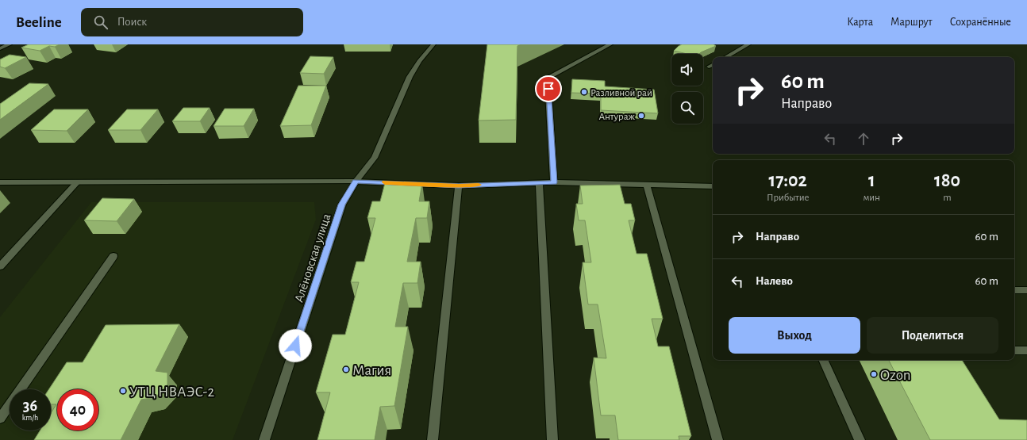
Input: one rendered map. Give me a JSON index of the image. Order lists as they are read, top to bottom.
{
  "streets": {
    "street": ["Алёновская улица"]
  },
  "places": [
    "Разливной рай",
    "Антураж",
    "Магия",
    "Ozon",
    "УТЦ НВАЭС-2"
  ],
  "page": {
    "header": "Beeline",
    "search": "Поиск",
    "nav": ["Карта", "Маршрут", "Сохранённые"],
    "turn": ["60 m", "Направо"],
    "eta": [
      "17:02",
      "Прибытие",
      "1",
      "мин",
      "180",
      "m"
    ],
    "list": [
      {
        "name": "Направо",
        "value": "60 m"
      },
      {
        "name": "Налево",
        "value": "60 m"
      }
    ],
    "buttons": ["Выход", "Поделиться"],
    "speed": "36 km/h",
    "limit": "40"
  }
}
